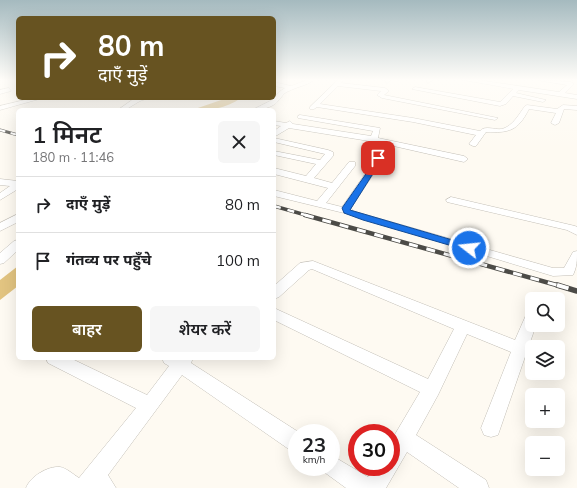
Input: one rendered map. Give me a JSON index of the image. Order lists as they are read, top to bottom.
{
  "page": {
    "turn": ["80 m", "दाएँ मुड़ें"],
    "heading": ["1 मिनट", "180 m · 11:46"],
    "list": [
      {
        "name": "दाएँ मुड़ें",
        "value": "80 m"
      },
      {
        "name": "गंतव्य पर पहुँचे",
        "value": "100 m"
      }
    ],
    "map_buttons": ["+", "−"],
    "buttons": ["बाहर", "शेयर करें"],
    "speed": "23 km/h",
    "limit": "30"
  }
}
